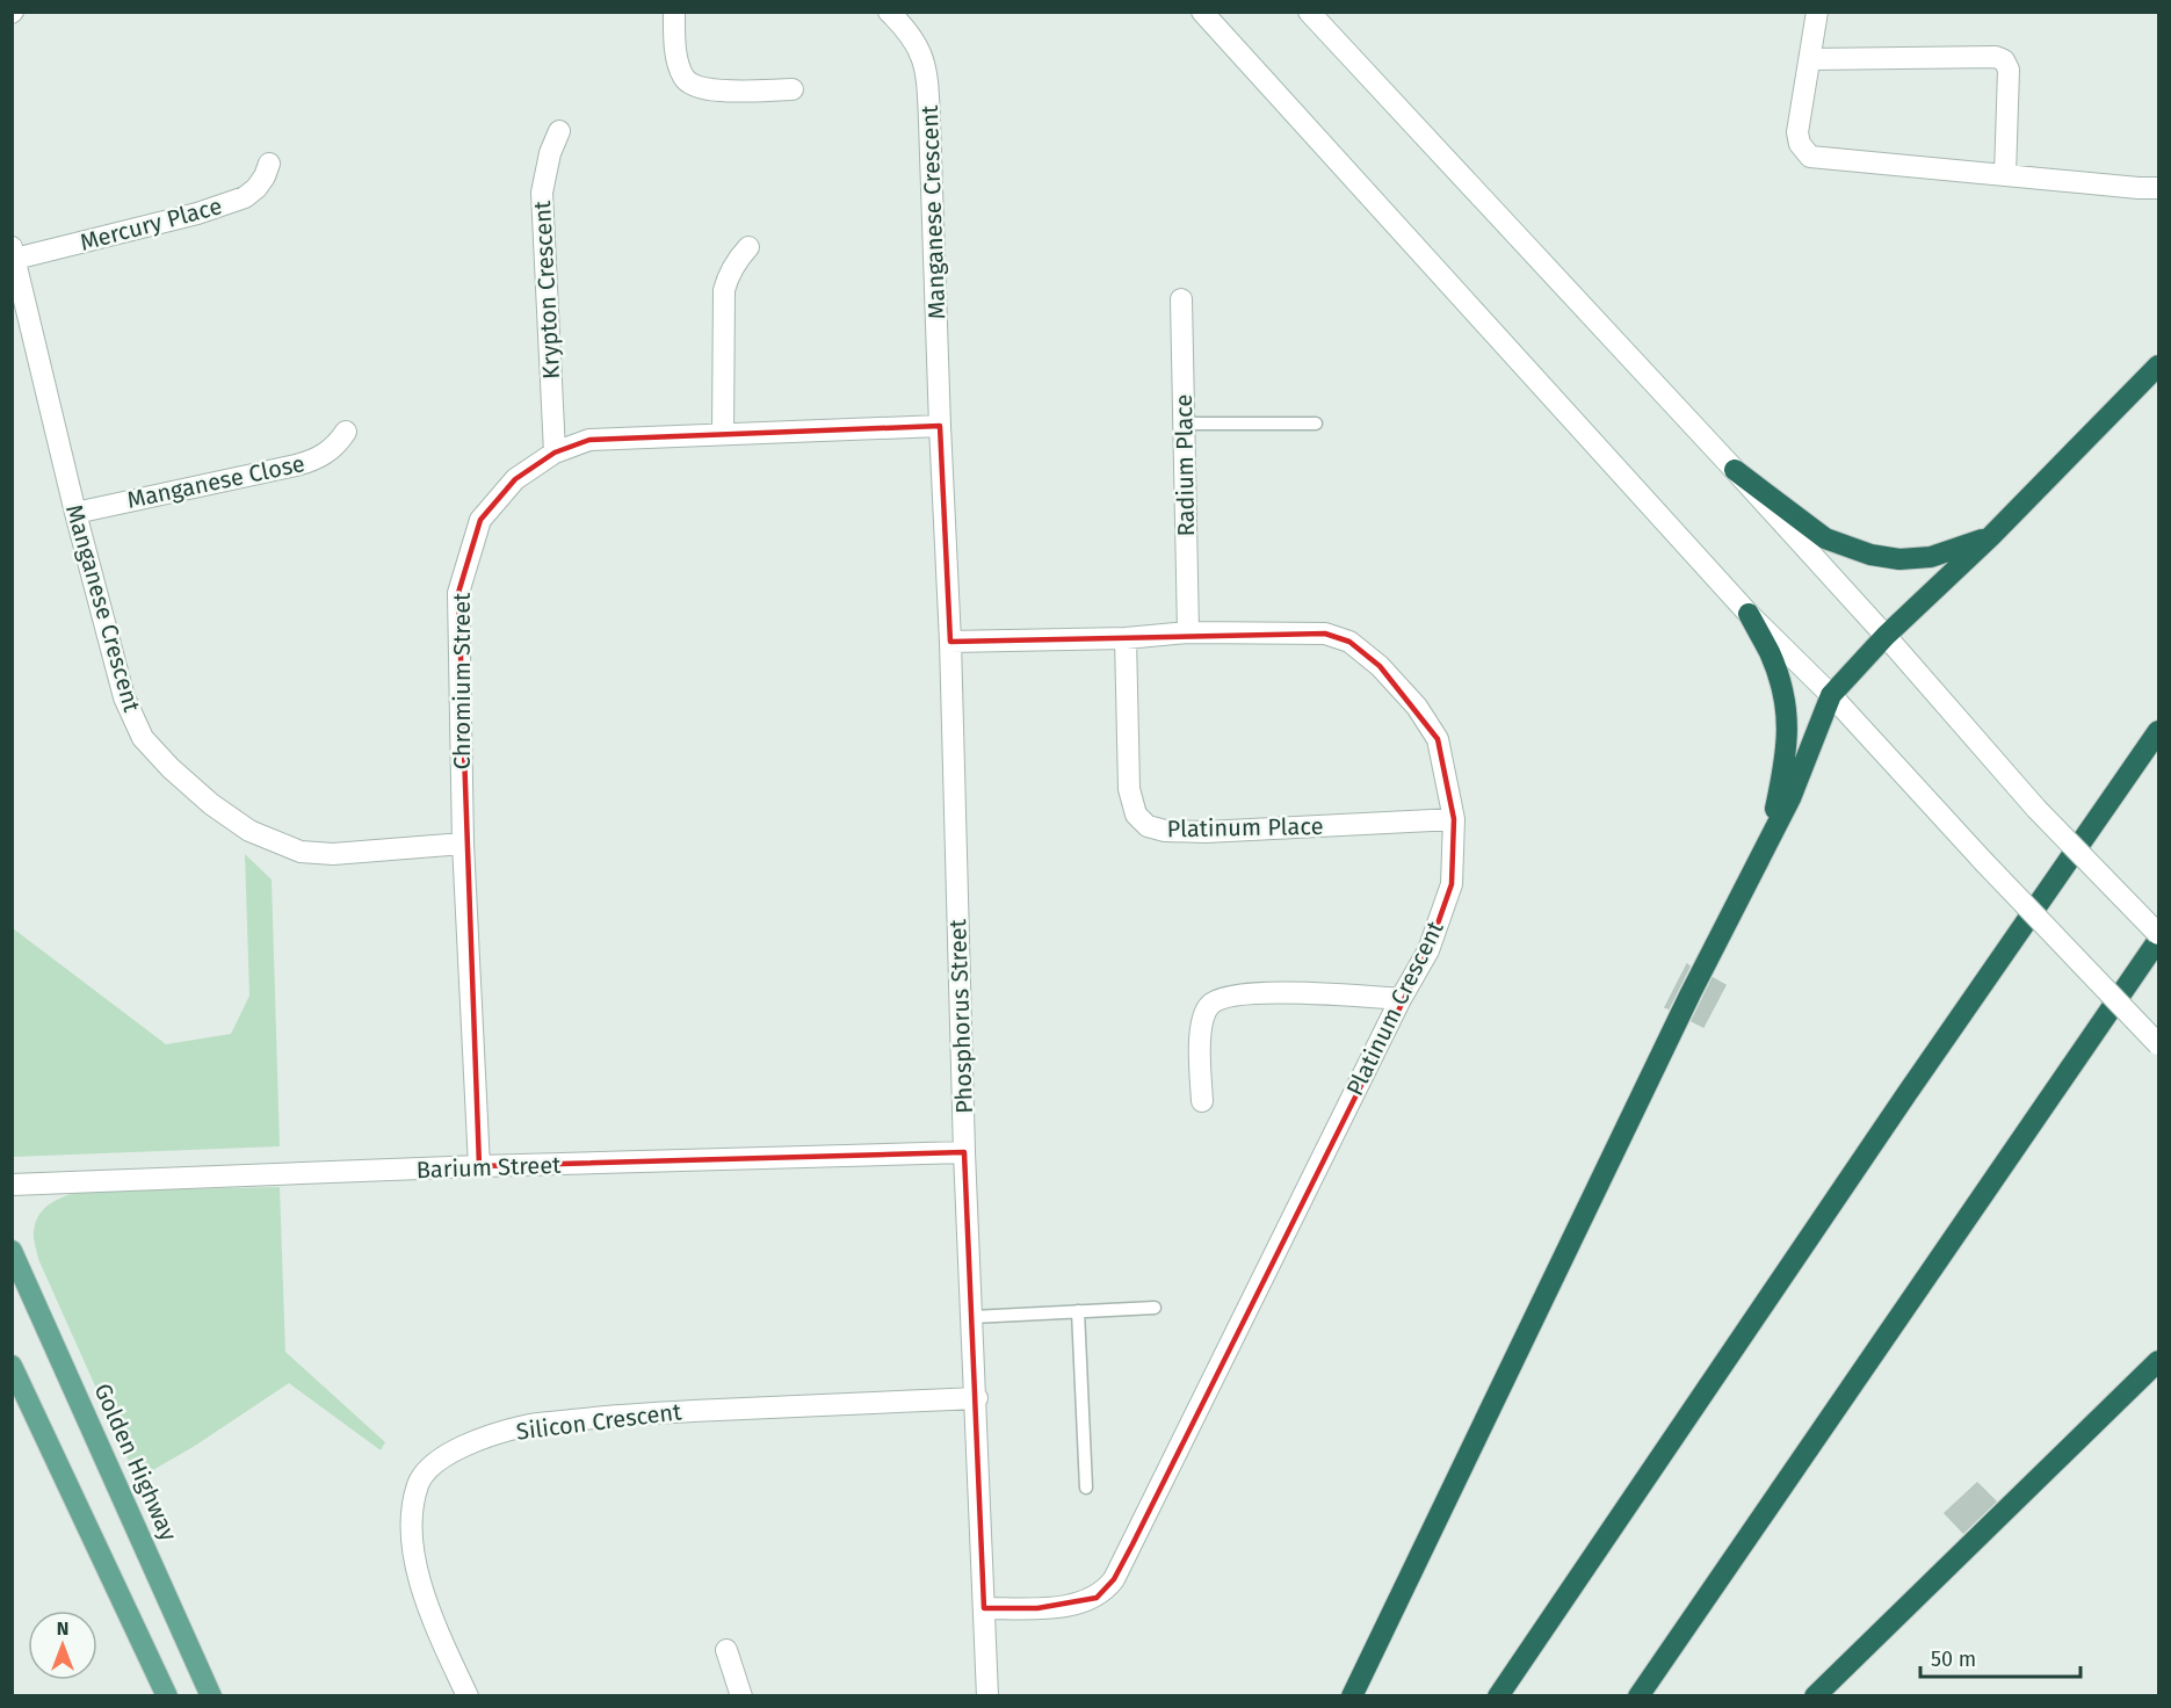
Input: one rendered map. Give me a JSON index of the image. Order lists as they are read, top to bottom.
{
  "streets": {
    "main road": ["Golden Highway"],
    "street": [
      "Manganese Crescent",
      "Mercury Place",
      "Krypton Crescent",
      "Radium Place",
      "Manganese Close",
      "Chromium Street",
      "Platinum Place",
      "Platinum Crescent",
      "Phosphorus Street",
      "Barium Street",
      "Silicon Crescent"
    ]
  },
  "crossings": [
    ["Manganese Crescent", "Mercury Place"],
    ["Manganese Crescent", "Manganese Close"],
    ["Manganese Crescent", "Chromium Street"],
    ["Manganese Crescent", "Phosphorus Street"],
    ["Krypton Crescent", "Chromium Street"],
    ["Radium Place", "Platinum Crescent"],
    ["Chromium Street", "Phosphorus Street"],
    ["Chromium Street", "Barium Street"],
    ["Platinum Place", "Platinum Crescent"],
    ["Platinum Crescent", "Phosphorus Street"],
    ["Phosphorus Street", "Barium Street"],
    ["Phosphorus Street", "Silicon Crescent"]
  ],
  "scale_bar": "50 m",
  "north": "top"
}
